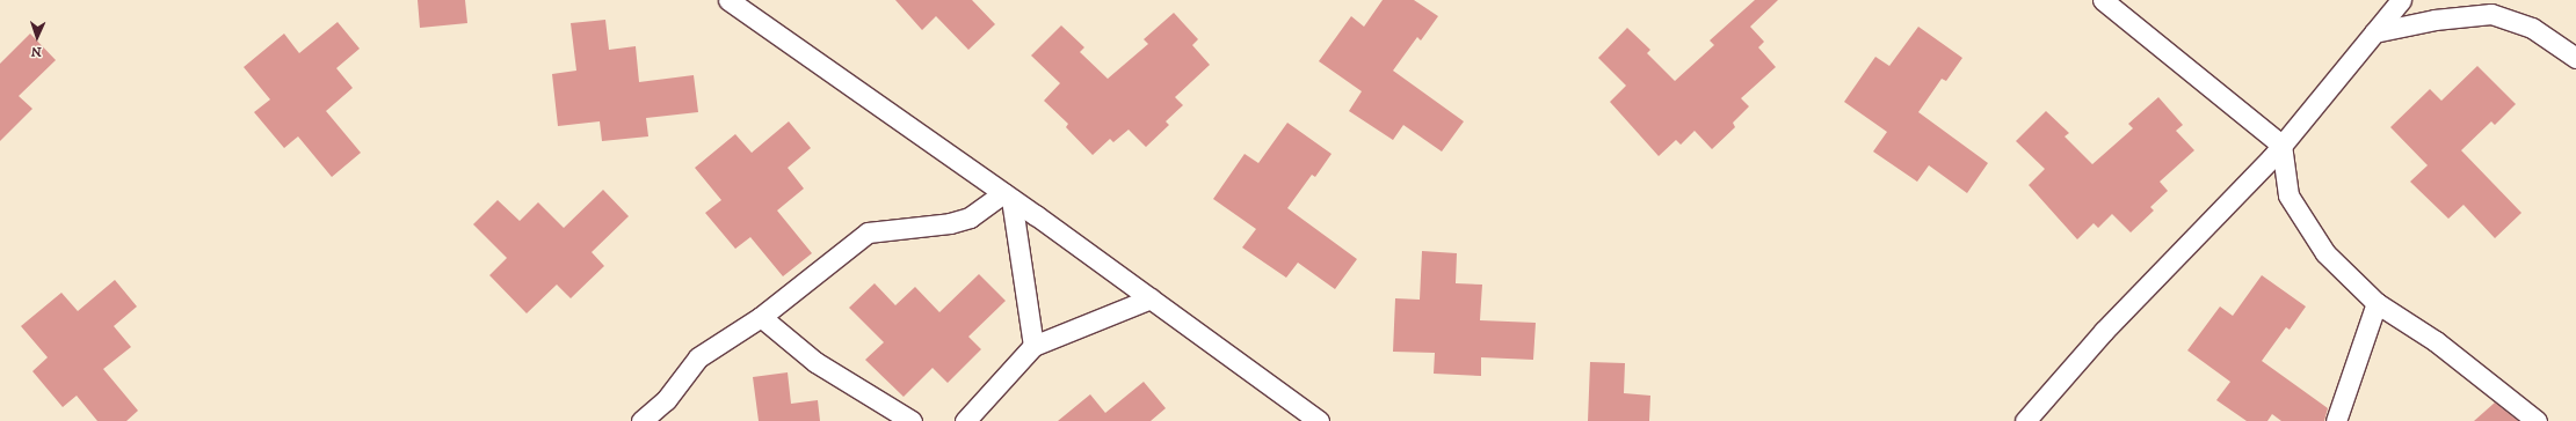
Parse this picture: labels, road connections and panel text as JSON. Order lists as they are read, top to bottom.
{
  "north": "bottom"
}
